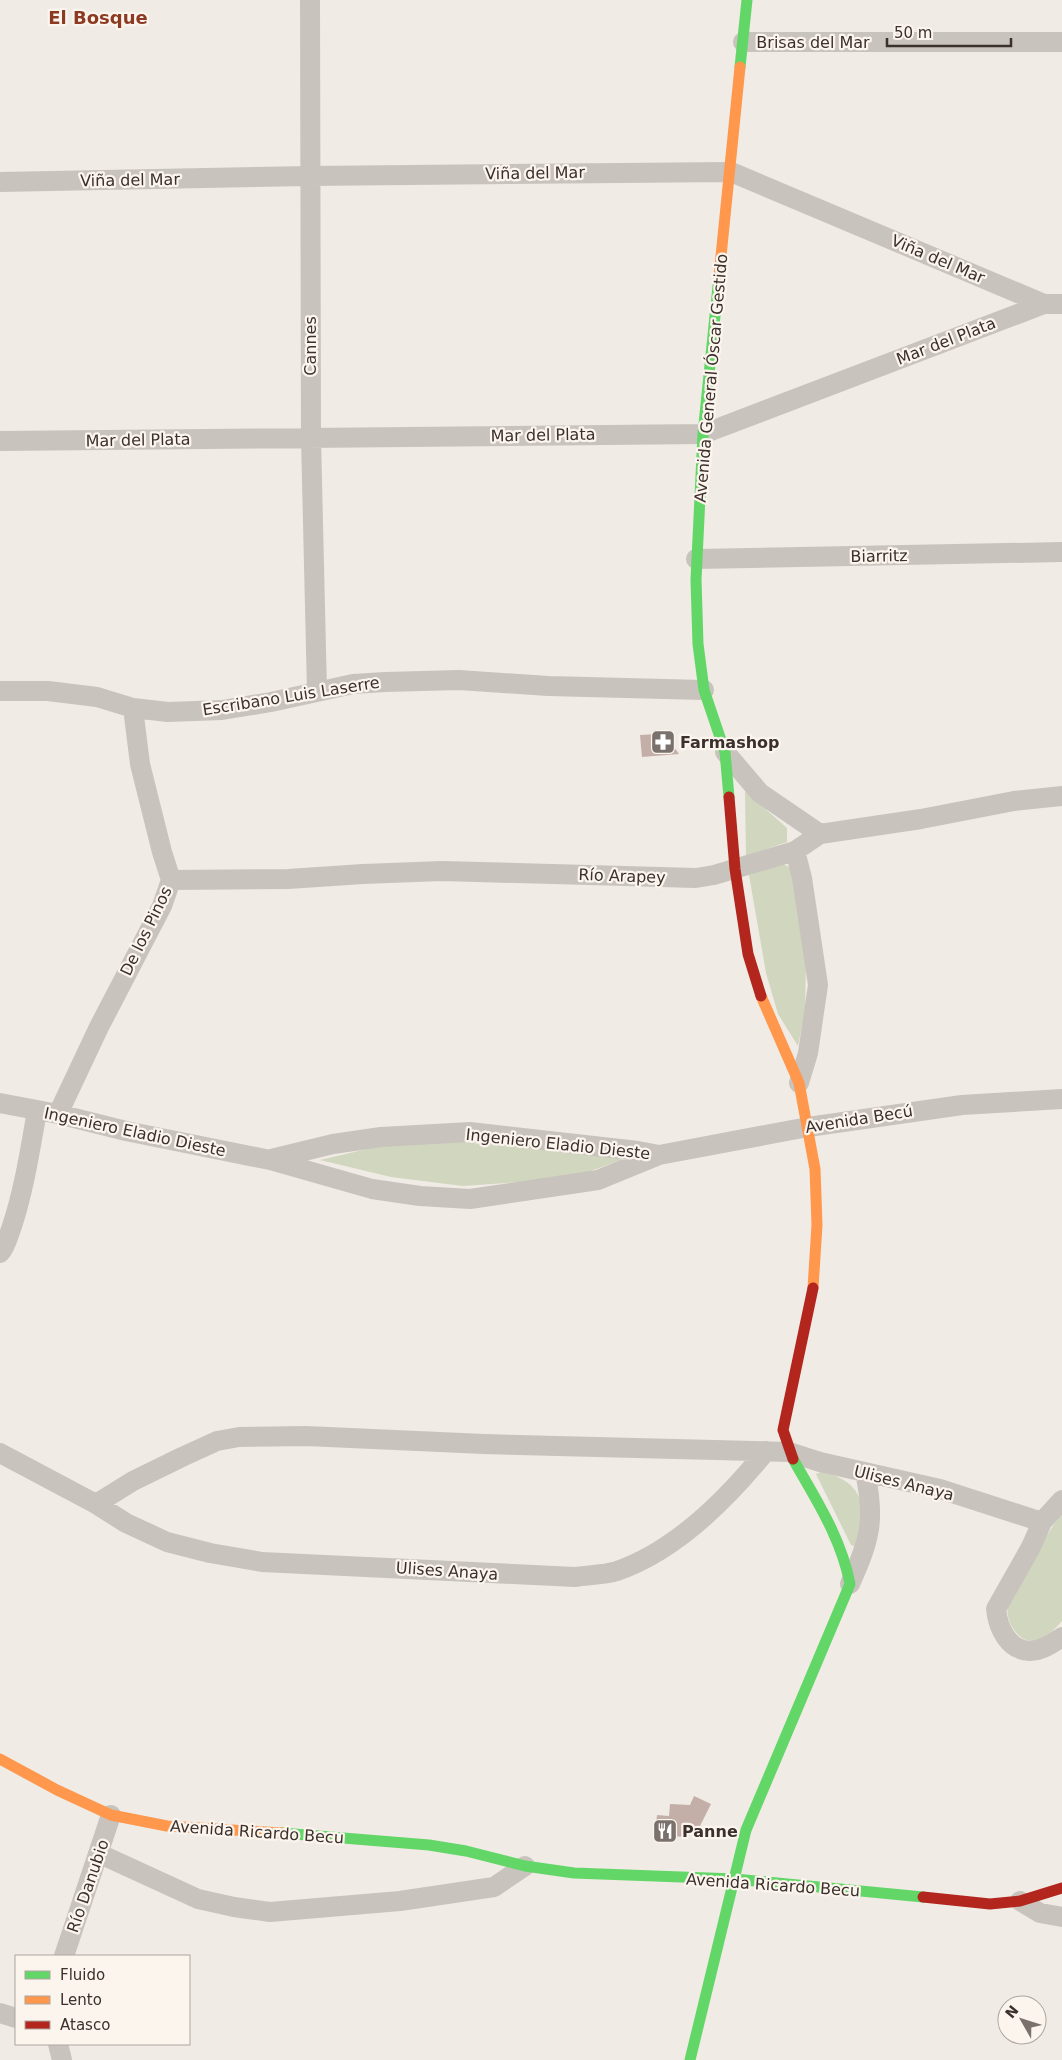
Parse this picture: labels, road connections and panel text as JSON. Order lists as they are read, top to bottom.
{
  "streets": {
    "street": [
      "Brisas del Mar",
      "Viña del Mar",
      "Mar del Plata",
      "Cannes",
      "Avenida General Óscar Gestido",
      "Biarritz",
      "Escribano Luis Laserre",
      "Río Arapey",
      "De los Pinos",
      "Avenida Becú",
      "Ingeniero Eladio Dieste",
      "Ulises Anaya",
      "Avenida Ricardo Becu",
      "Río Danubio"
    ]
  },
  "crossings": [
    ["Brisas del Mar", "Avenida General Óscar Gestido"],
    ["Viña del Mar", "Mar del Plata"],
    ["Viña del Mar", "Cannes"],
    ["Viña del Mar", "Avenida General Óscar Gestido"],
    ["Mar del Plata", "Cannes"],
    ["Mar del Plata", "Avenida General Óscar Gestido"],
    ["Cannes", "Escribano Luis Laserre"],
    ["Avenida General Óscar Gestido", "Biarritz"],
    ["Avenida General Óscar Gestido", "Escribano Luis Laserre"],
    ["Avenida General Óscar Gestido", "Río Arapey"],
    ["Avenida General Óscar Gestido", "Avenida Becú"],
    ["Avenida General Óscar Gestido", "Ulises Anaya"],
    ["Escribano Luis Laserre", "De los Pinos"],
    ["Río Arapey", "De los Pinos"],
    ["De los Pinos", "Ingeniero Eladio Dieste"],
    ["Avenida Becú", "Ingeniero Eladio Dieste"],
    ["Avenida Ricardo Becu", "Río Danubio"]
  ],
  "districts": ["El Bosque"],
  "places": {
    "pharmacy": ["Farmashop"],
    "restaurant": ["Panne"]
  },
  "legend": ["Fluido", "Lento", "Atasco"],
  "scale_bar": "50 m",
  "north": "top left"
}
